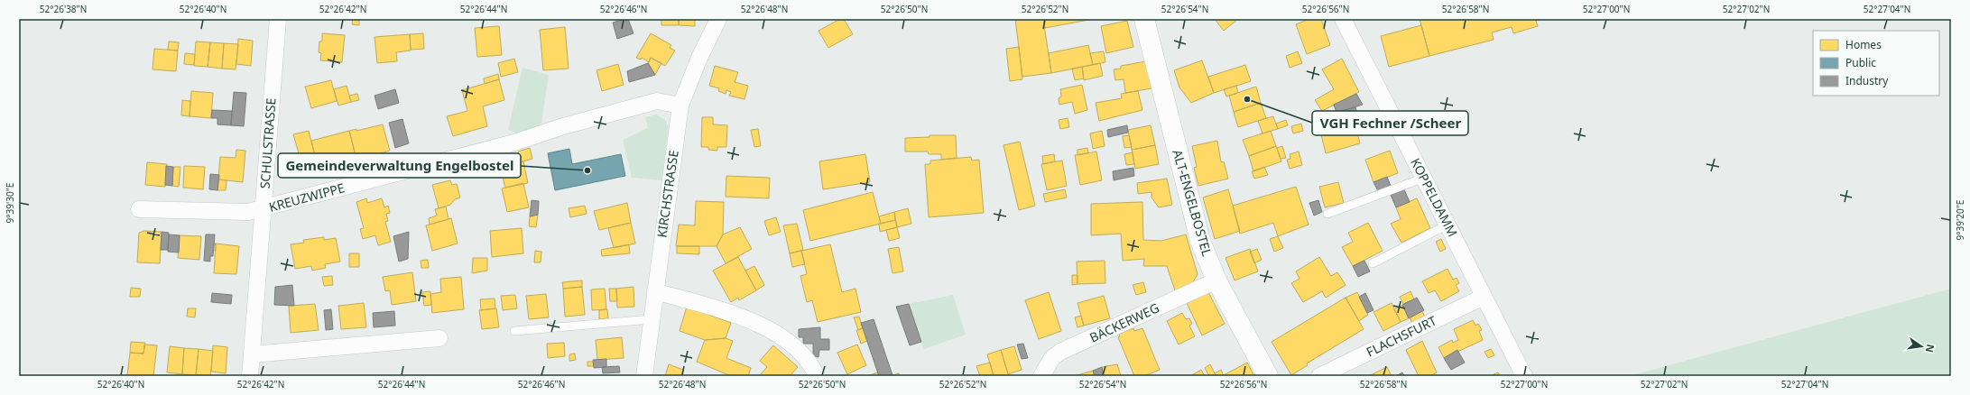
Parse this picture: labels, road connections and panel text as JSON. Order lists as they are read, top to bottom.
{
  "streets": {
    "street": [
      "SCHULSTRASSE",
      "KIRCHSTRASSE",
      "KREUZWIPPE",
      "KOPPELDAMM",
      "ALT-ENGELBOSTEL",
      "BÄCKERWEG",
      "FLACHSFURT"
    ]
  },
  "crossings": [
    ["SCHULSTRASSE", "KREUZWIPPE"],
    ["KIRCHSTRASSE", "KREUZWIPPE"],
    ["KOPPELDAMM", "FLACHSFURT"],
    ["ALT-ENGELBOSTEL", "BÄCKERWEG"]
  ],
  "places": ["VGH Fechner /Scheer", "Gemeindeverwaltung Engelbostel"],
  "legend": ["Homes", "Public", "Industry"],
  "north": "right",
  "coordinates": [
    "52°26'38\"N",
    "52°26'40\"N",
    "52°26'42\"N",
    "52°26'44\"N",
    "52°26'46\"N",
    "52°26'48\"N",
    "52°26'50\"N",
    "52°26'52\"N",
    "52°26'54\"N",
    "52°26'56\"N",
    "52°26'58\"N",
    "52°27'00\"N",
    "52°27'02\"N",
    "52°27'04\"N",
    "9°39'30\"E",
    "9°39'20\"E"
  ]
}
